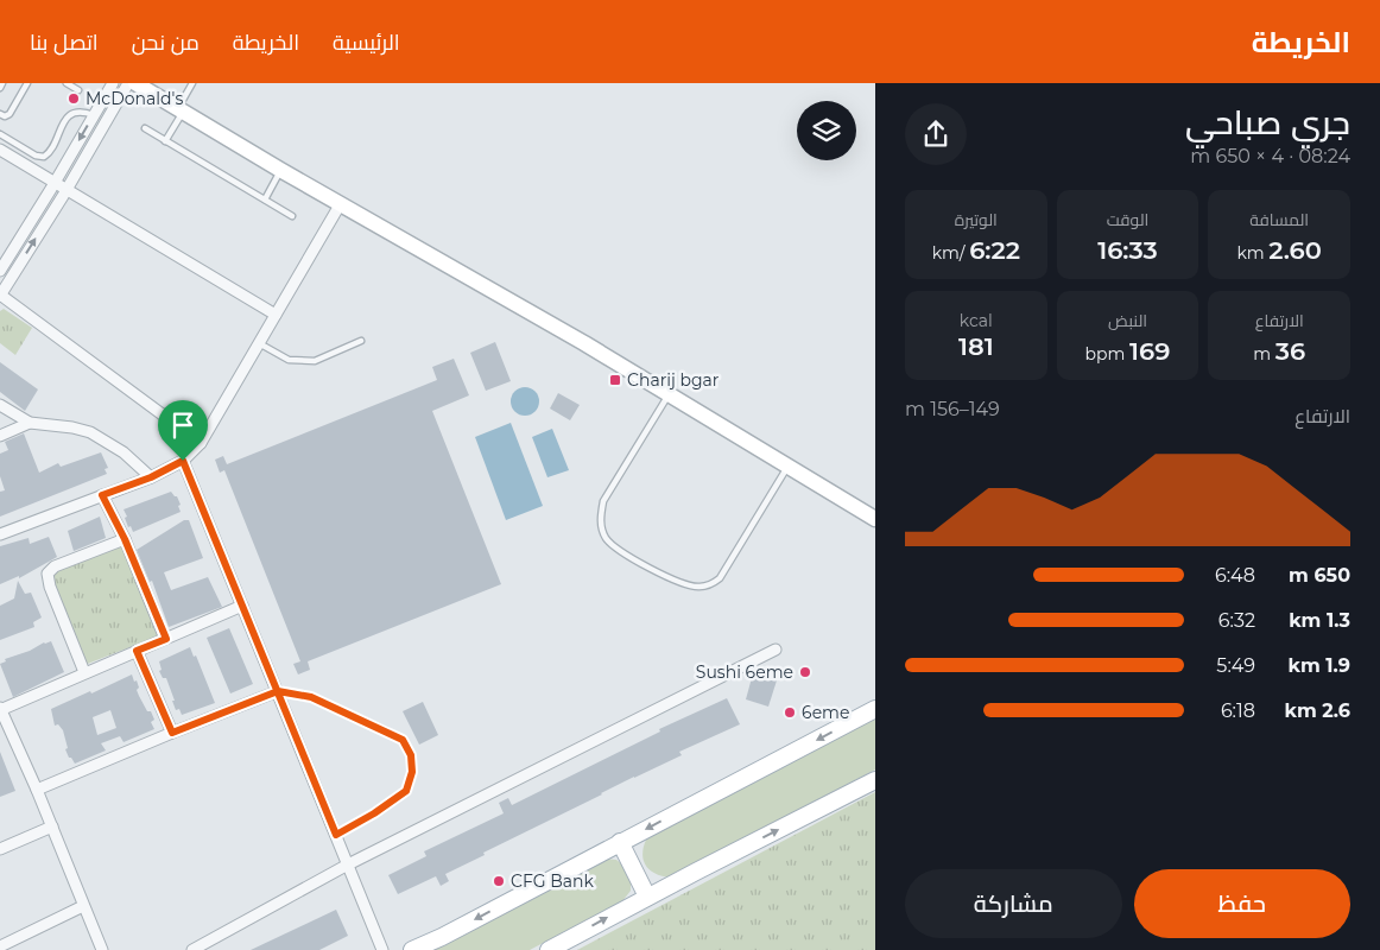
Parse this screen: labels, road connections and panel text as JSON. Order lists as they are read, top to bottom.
{
  "places": {
    "other": [
      "McDonald's",
      "Sushi 6eme",
      "6eme",
      "CFG Bank"
    ],
    "transit": ["Charij bgar"]
  },
  "page": {
    "header": "الخريطة",
    "nav": [
      "الرئيسية",
      "الخريطة",
      "من نحن",
      "اتصل بنا"
    ],
    "heading": ["جري صباحي", "08:24 · 4 × 650 m"],
    "stats": [
      ["المسافة", "2.60 km"],
      ["الوقت", "16:33"],
      ["الوتيرة", "6:22 /km"],
      ["الارتفاع", "36 m"],
      ["النبض", "169 bpm"],
      ["kcal", "181"]
    ],
    "chart": ["الارتفاع", "149–156 m"],
    "list": [
      {
        "name": "650 m",
        "note": "6:48"
      },
      {
        "name": "1.3 km",
        "note": "6:32"
      },
      {
        "name": "1.9 km",
        "note": "5:49"
      },
      {
        "name": "2.6 km",
        "note": "6:18"
      }
    ],
    "buttons": ["حفظ", "مشاركة"]
  }
}
